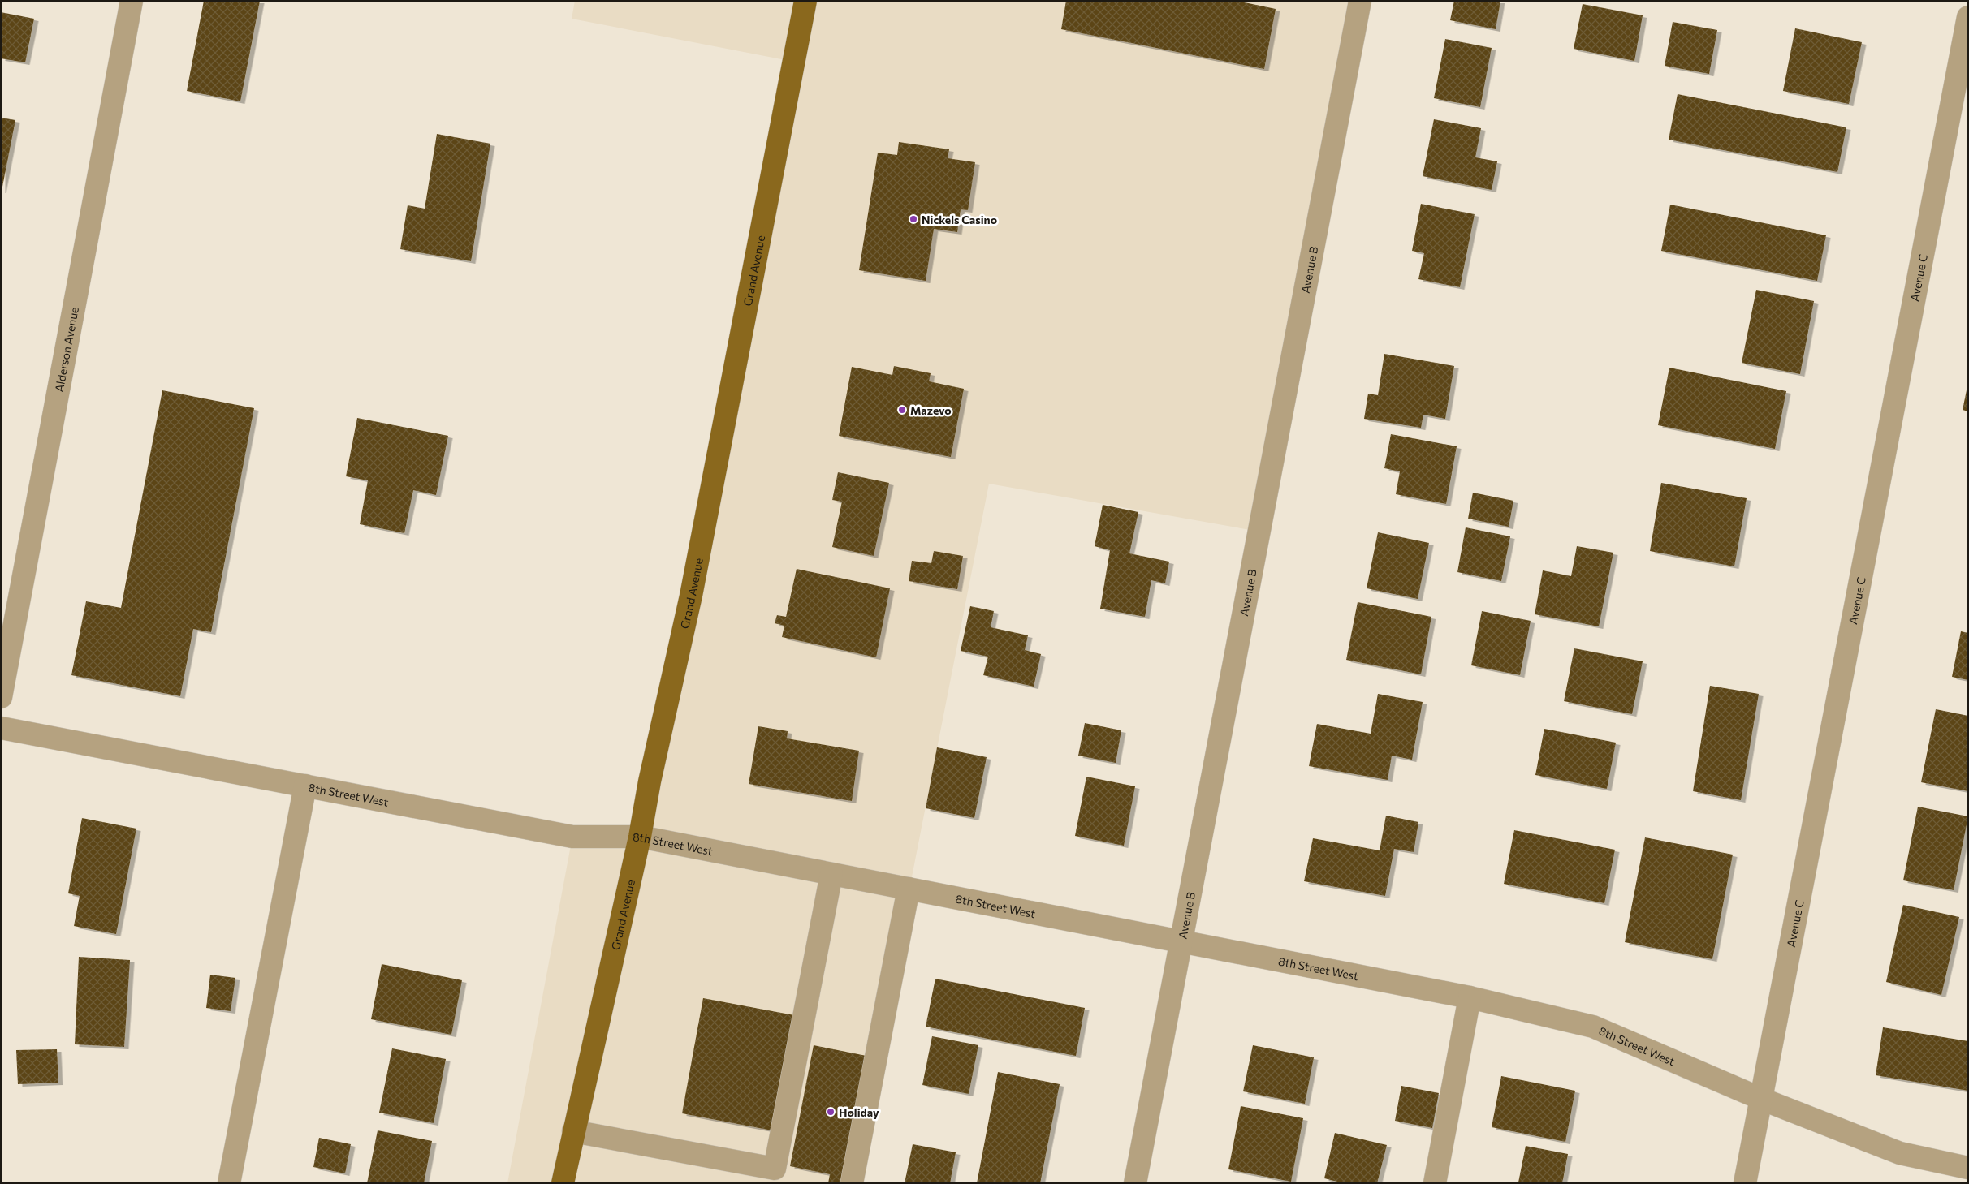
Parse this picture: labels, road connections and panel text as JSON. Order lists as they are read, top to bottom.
{
  "streets": {
    "main road": ["Grand Avenue"],
    "street": [
      "Avenue B",
      "Avenue C",
      "Alderson Avenue",
      "8th Street West"
    ]
  },
  "crossings": [
    ["Avenue B", "8th Street West"],
    ["Grand Avenue", "8th Street West"],
    ["Avenue C", "8th Street West"]
  ],
  "places": ["Nickels Casino", "Mazevo", "Holiday"]
}
